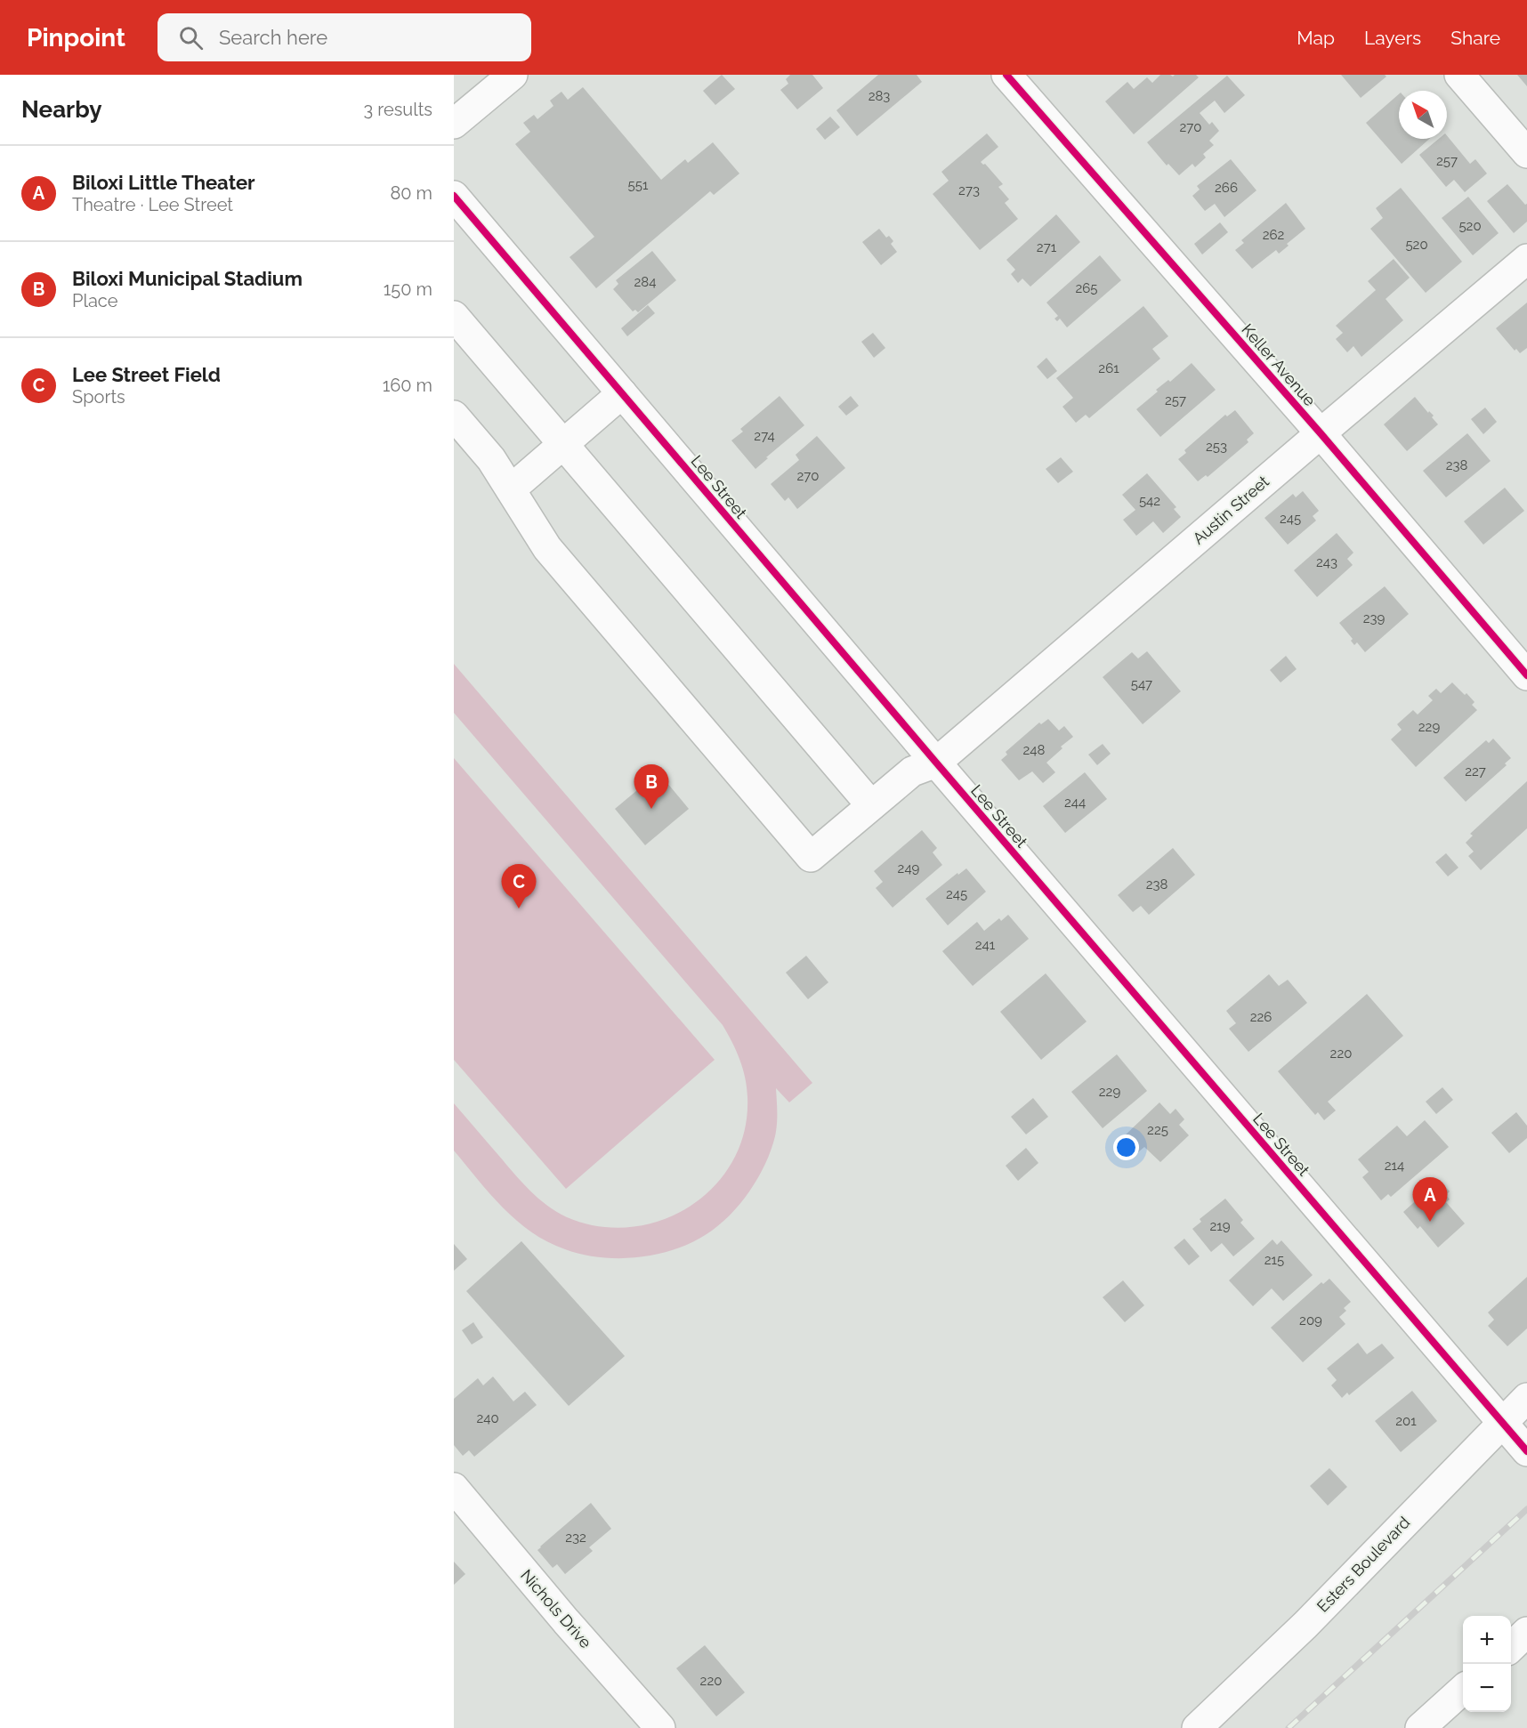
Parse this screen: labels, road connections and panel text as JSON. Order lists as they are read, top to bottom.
{
  "streets": {
    "street": [
      "Keller Avenue",
      "Lee Street",
      "Austin Street",
      "Esters Boulevard",
      "Nichols Drive"
    ]
  },
  "crossings": [
    ["Keller Avenue", "Austin Street"],
    ["Lee Street", "Austin Street"],
    ["Lee Street", "Esters Boulevard"]
  ],
  "house_numbers": [
    "283",
    "270",
    "257",
    "551",
    "266",
    "273",
    "520",
    "262",
    "520",
    "271",
    "284",
    "265",
    "261",
    "257",
    "274",
    "253",
    "238",
    "270",
    "542",
    "245",
    "243",
    "239",
    "547",
    "229",
    "248",
    "227",
    "244",
    "249",
    "238",
    "245",
    "241",
    "226",
    "220",
    "229",
    "225",
    "214",
    "219",
    "215",
    "209",
    "240",
    "201",
    "232",
    "220"
  ],
  "north": "top left",
  "page": {
    "header": "Pinpoint",
    "search": "Search here",
    "nav": ["Map", "Layers", "Share"],
    "heading": ["Nearby", "3 results"],
    "list": [
      {
        "mark": "A",
        "name": "Biloxi Little Theater",
        "note": "Theatre · Lee Street",
        "value": "80 m"
      },
      {
        "mark": "B",
        "name": "Biloxi Municipal Stadium",
        "note": "Place",
        "value": "150 m"
      },
      {
        "mark": "C",
        "name": "Lee Street Field",
        "note": "Sports",
        "value": "160 m"
      }
    ],
    "pins": ["B", "C", "A"],
    "map_buttons": ["+", "−"]
  }
}
